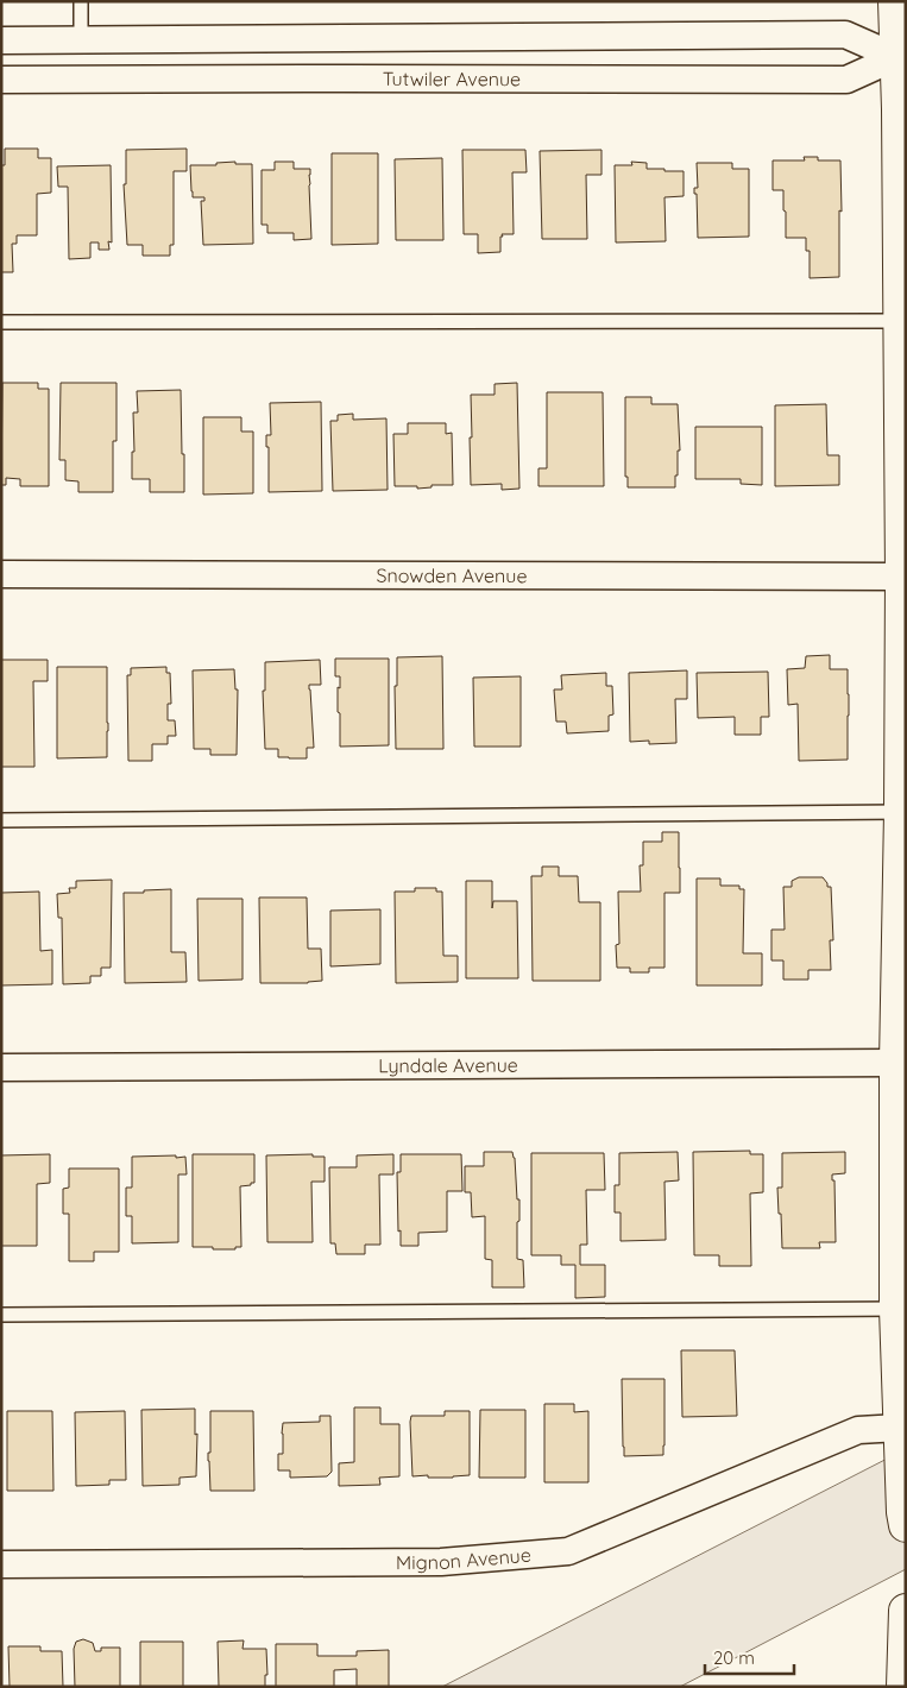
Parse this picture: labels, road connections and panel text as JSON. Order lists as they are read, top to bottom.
{
  "streets": {
    "street": [
      "Tutwiler Avenue",
      "Snowden Avenue",
      "Lyndale Avenue",
      "Mignon Avenue"
    ]
  },
  "scale_bar": "20 m"
}
